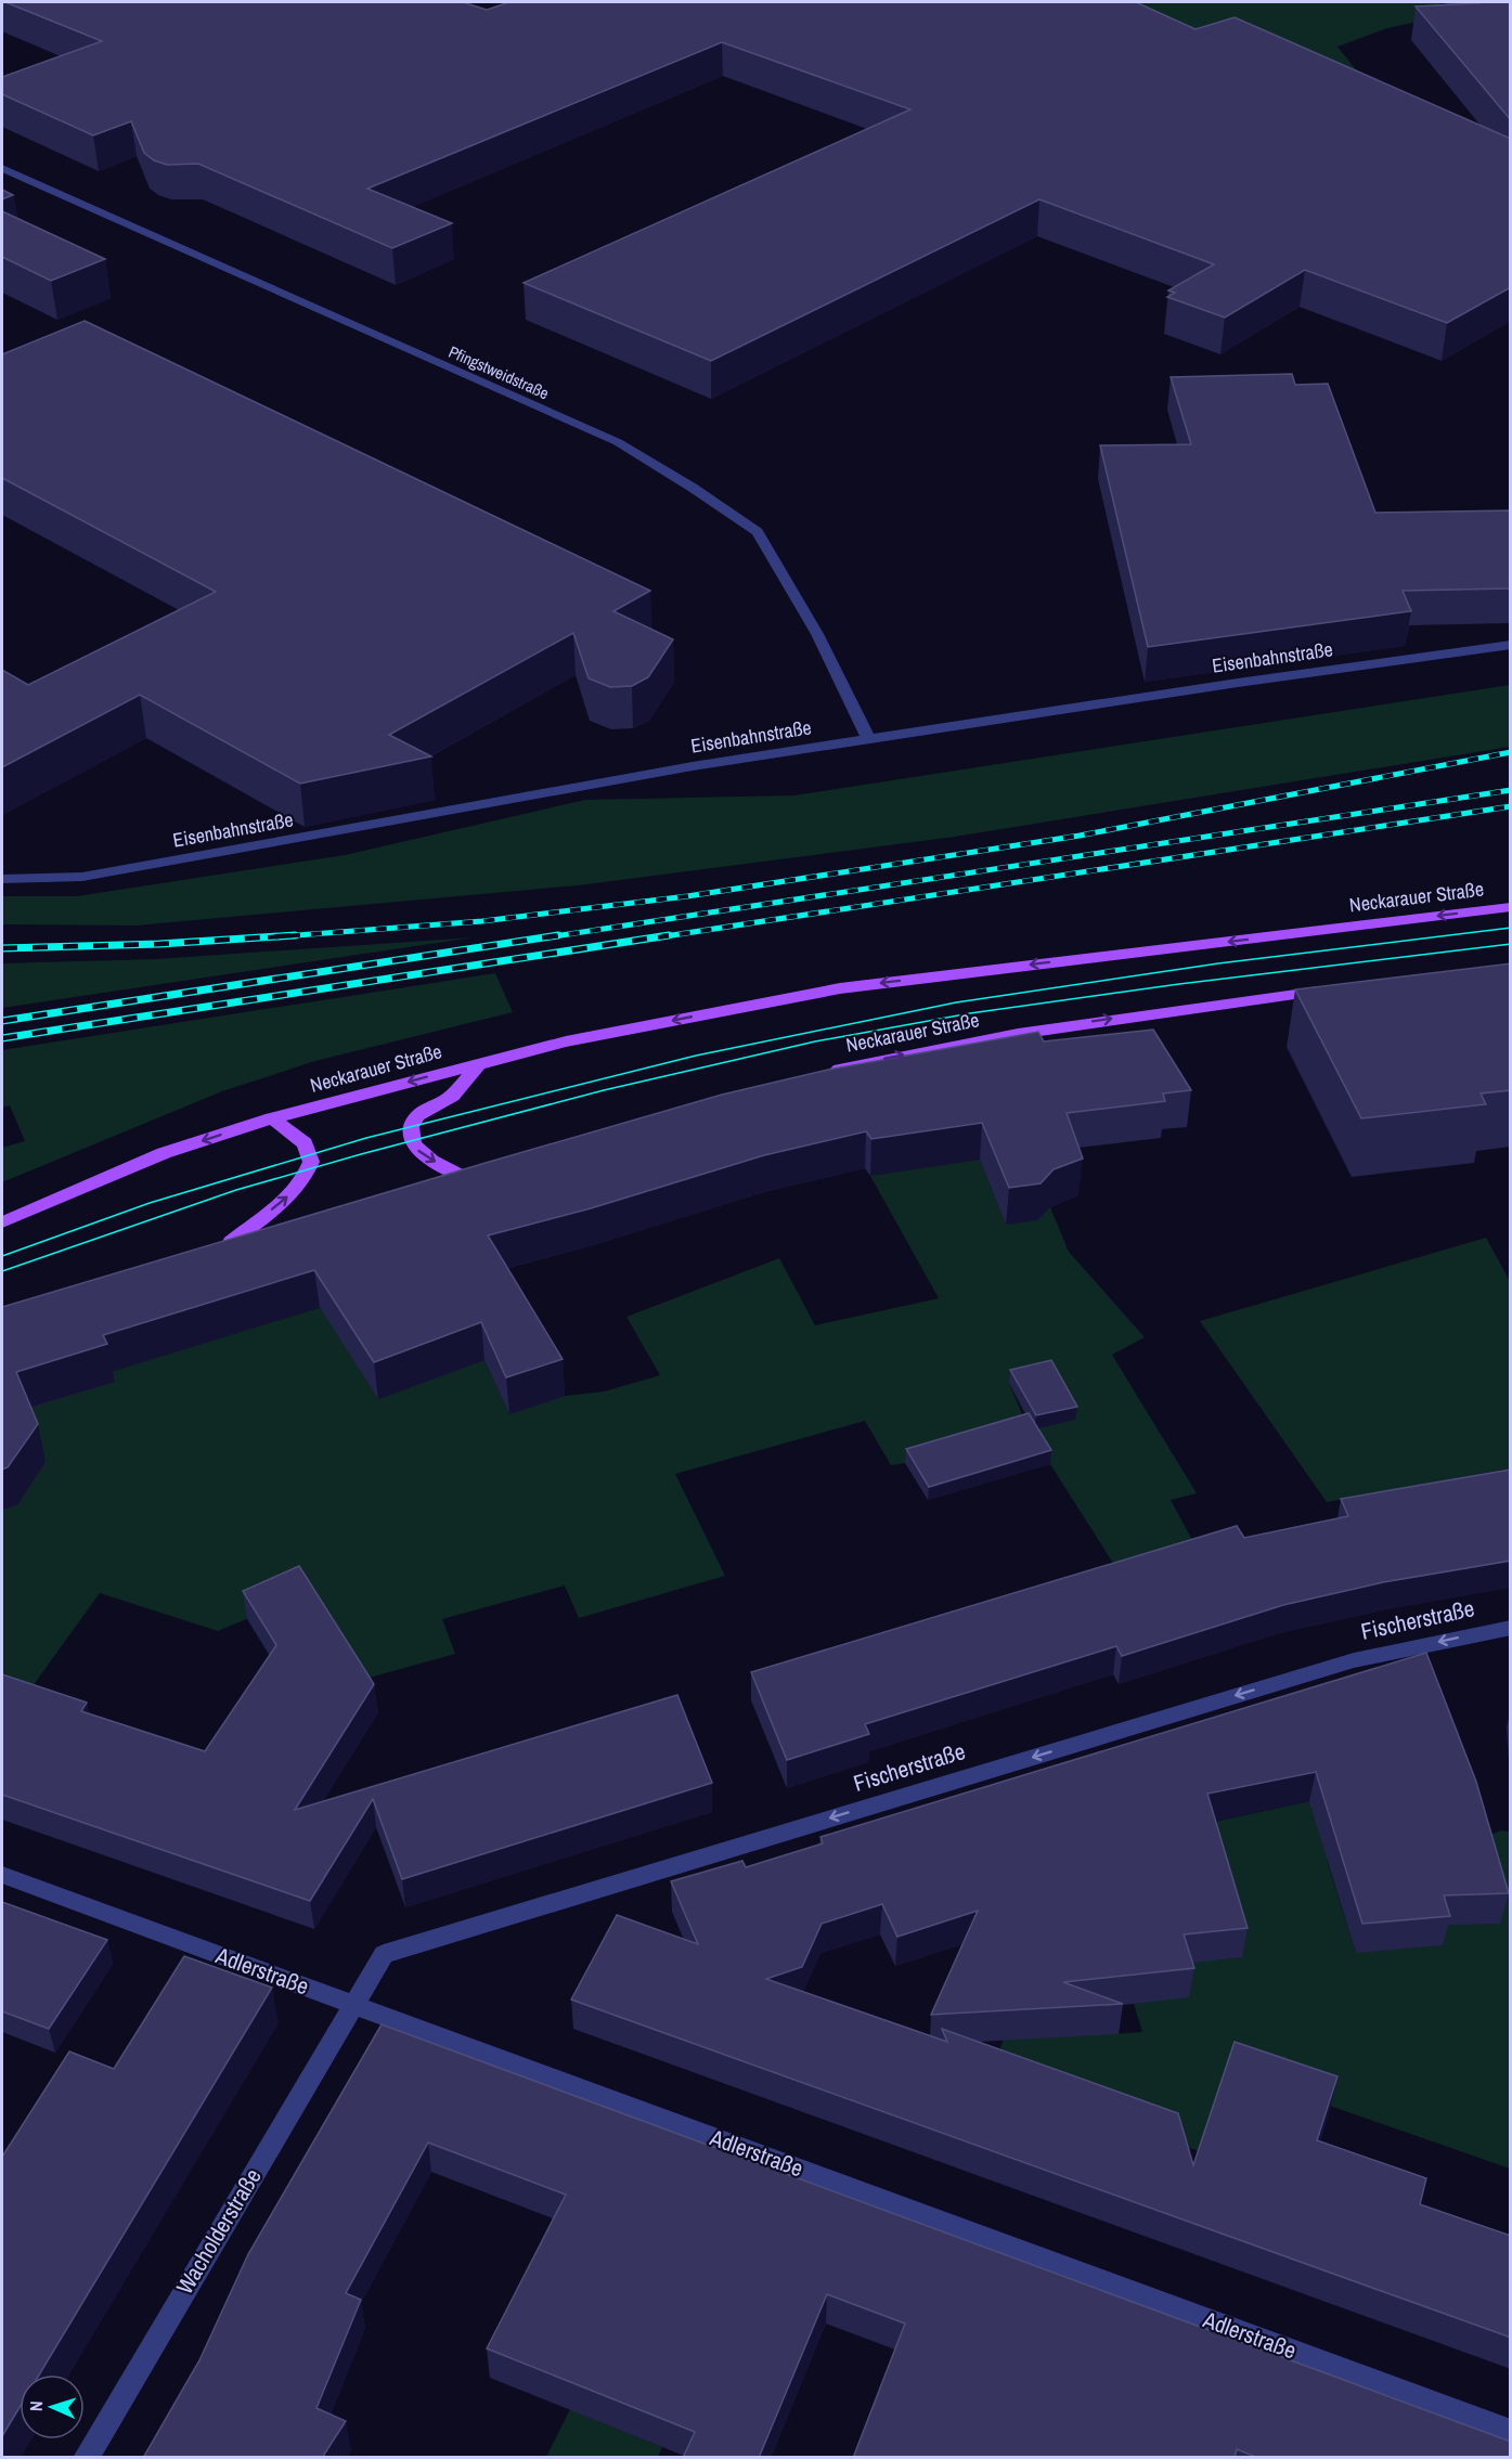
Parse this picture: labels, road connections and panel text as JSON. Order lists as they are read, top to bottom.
{
  "streets": {
    "main road": ["Neckarauer Straße"],
    "street": [
      "Pfingstweidstraße",
      "Eisenbahnstraße",
      "Fischerstraße",
      "Adlerstraße",
      "Wacholderstraße"
    ]
  },
  "crossings": [
    ["Pfingstweidstraße", "Eisenbahnstraße"],
    ["Fischerstraße", "Adlerstraße"],
    ["Fischerstraße", "Wacholderstraße"],
    ["Adlerstraße", "Wacholderstraße"]
  ],
  "one_way": ["Fischerstraße"],
  "north": "left"
}
